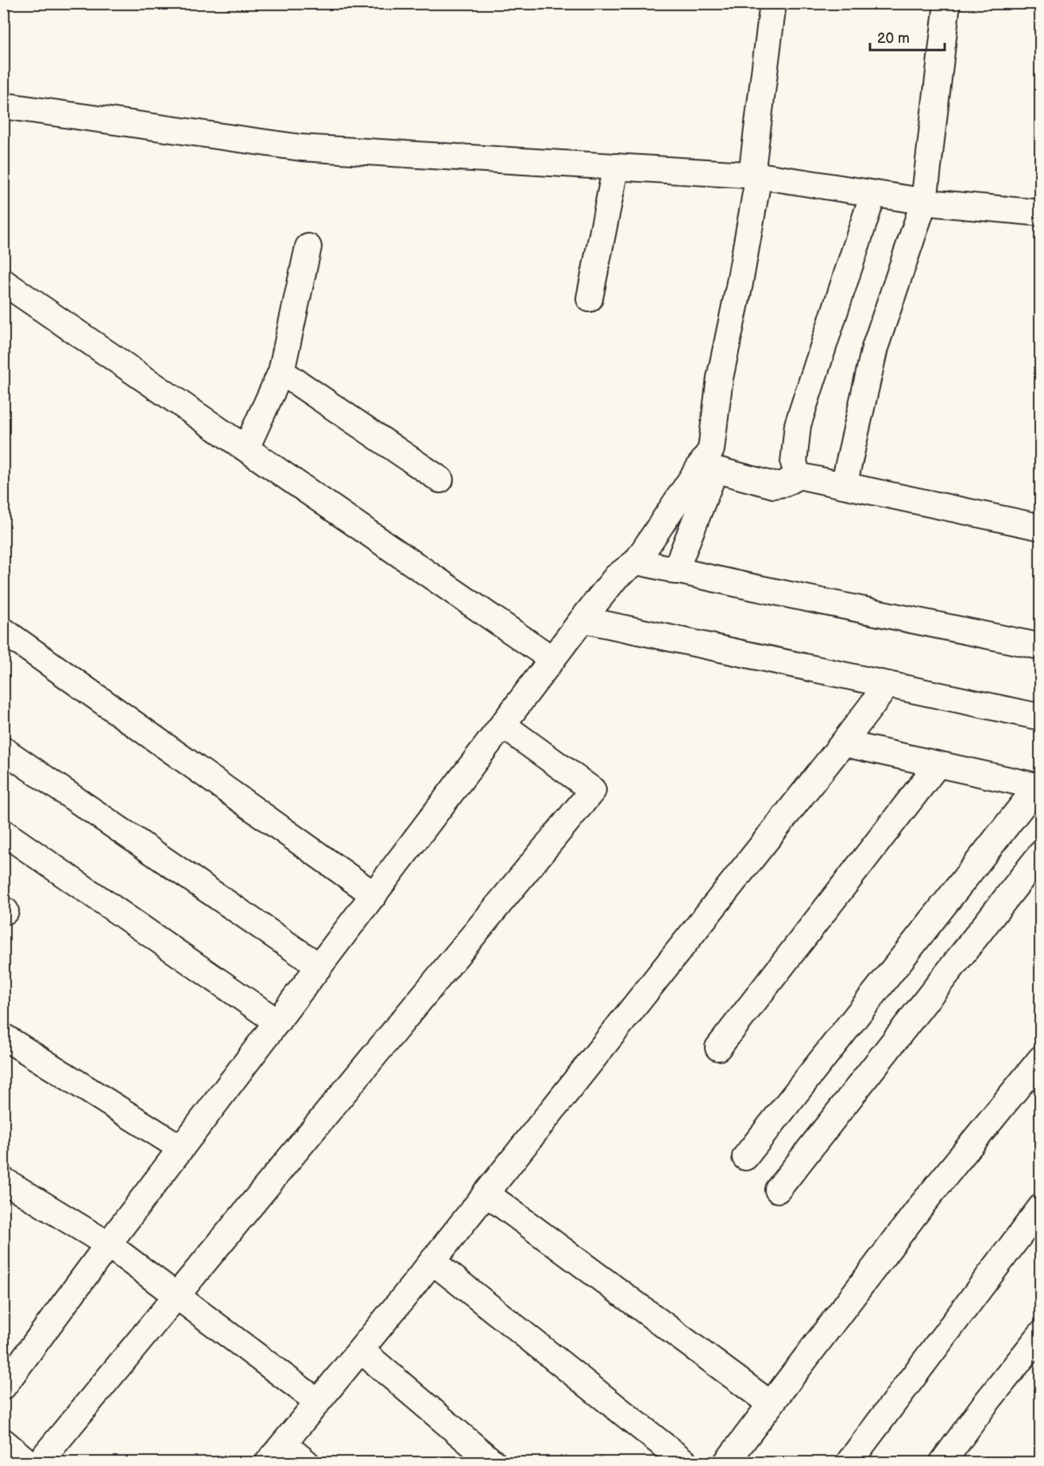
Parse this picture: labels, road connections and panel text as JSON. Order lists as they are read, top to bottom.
{
  "scale_bar": "20 m"
}
